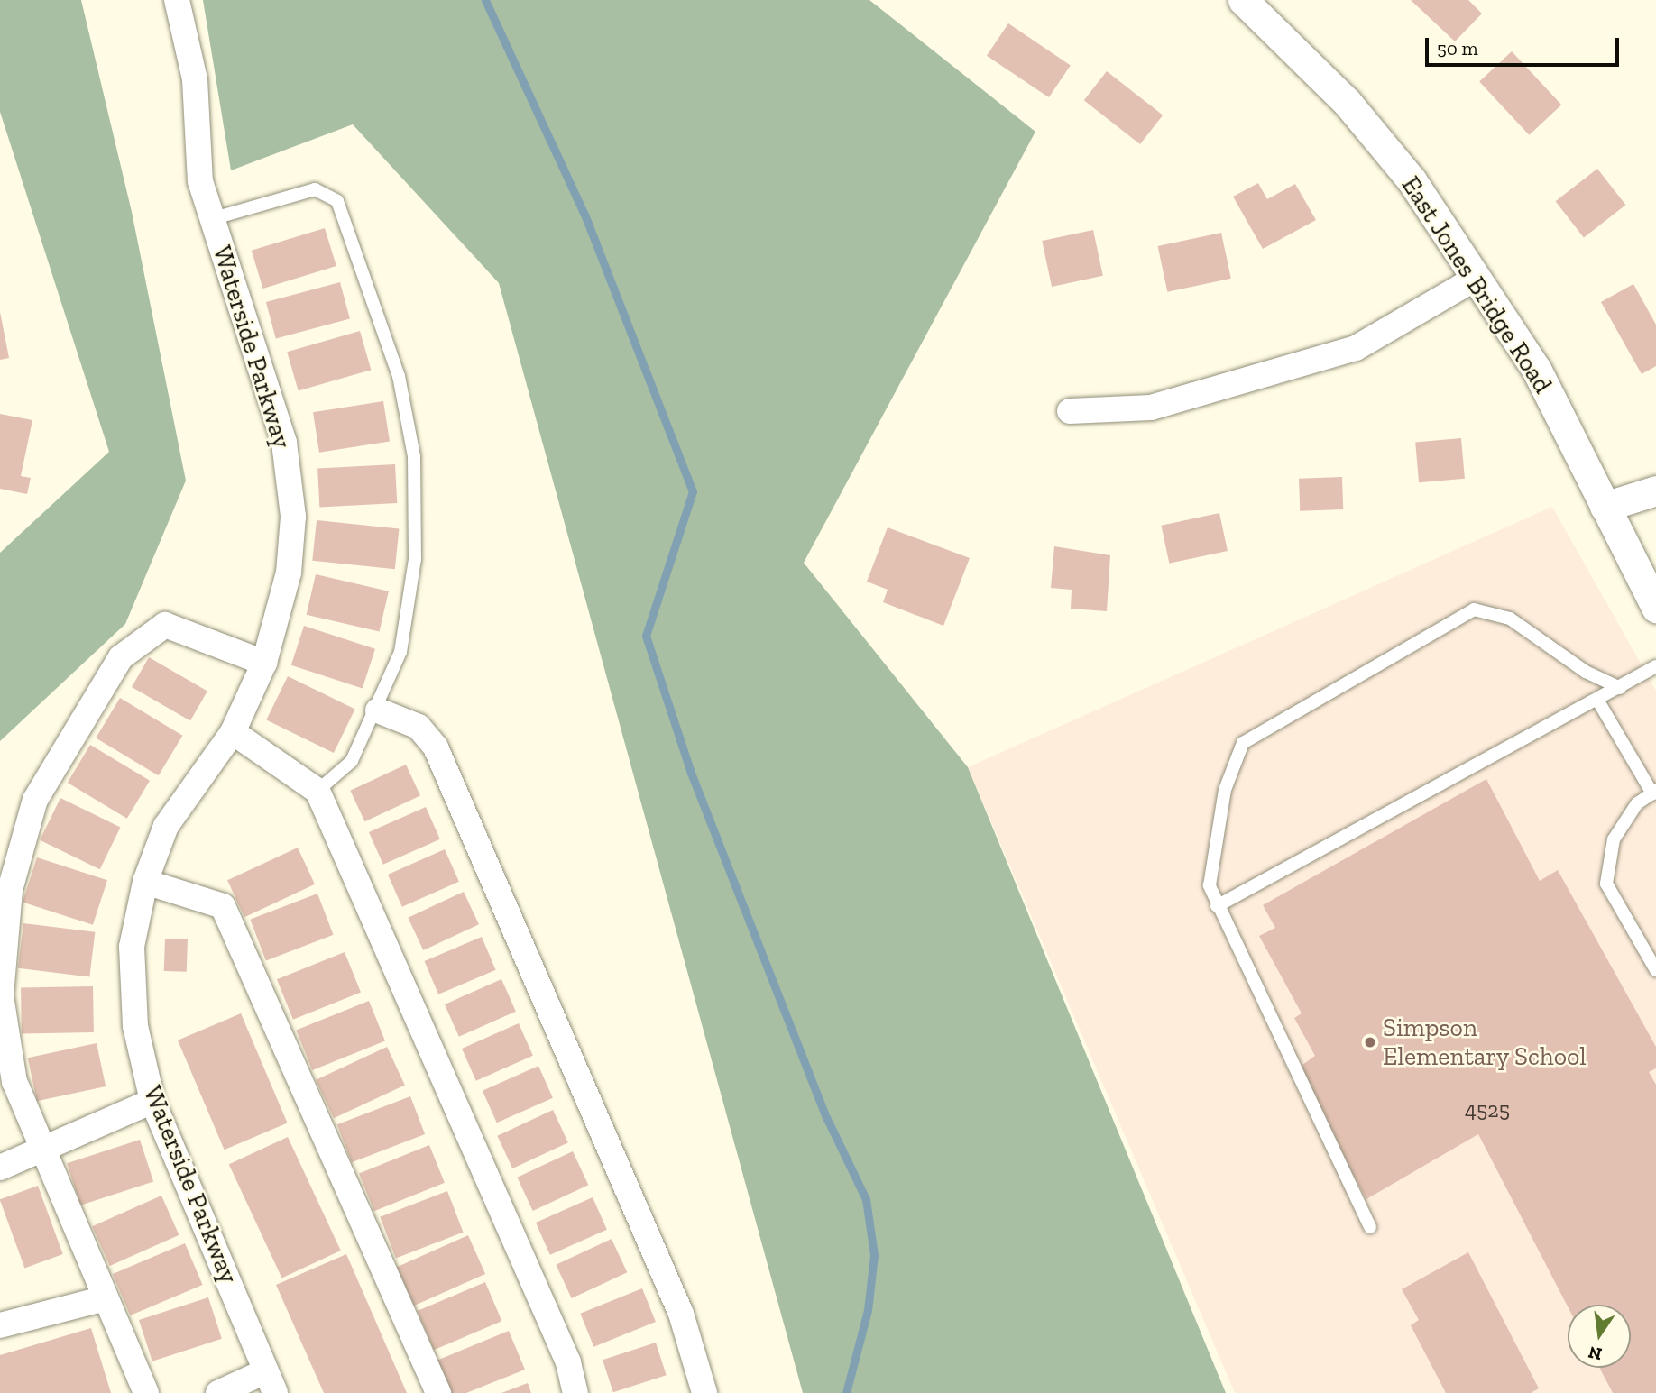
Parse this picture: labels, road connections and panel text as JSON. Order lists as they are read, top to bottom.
{
  "streets": {
    "street": ["East Jones Bridge Road", "Waterside Parkway"]
  },
  "places": ["Simpson Elementary School"],
  "house_numbers": ["4525"],
  "scale_bar": "50 m",
  "north": "bottom"
}
